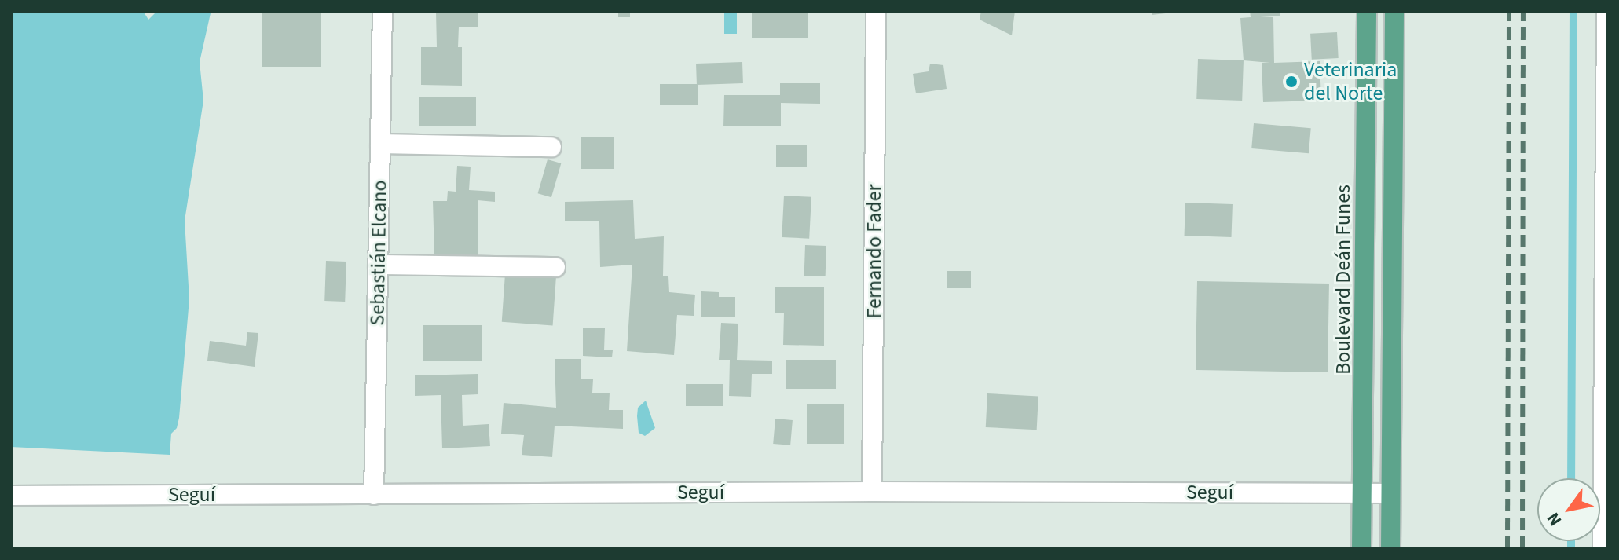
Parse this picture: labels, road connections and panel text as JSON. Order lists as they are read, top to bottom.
{
  "streets": {
    "main road": ["Boulevard Deán Funes"],
    "street": ["Fernando Fader", "Sebastián Elcano", "Seguí"]
  },
  "crossings": [
    ["Fernando Fader", "Seguí"],
    ["Sebastián Elcano", "Seguí"],
    ["Boulevard Deán Funes", "Seguí"]
  ],
  "places": ["Veterinaria del Norte"],
  "north": "bottom left"
}
